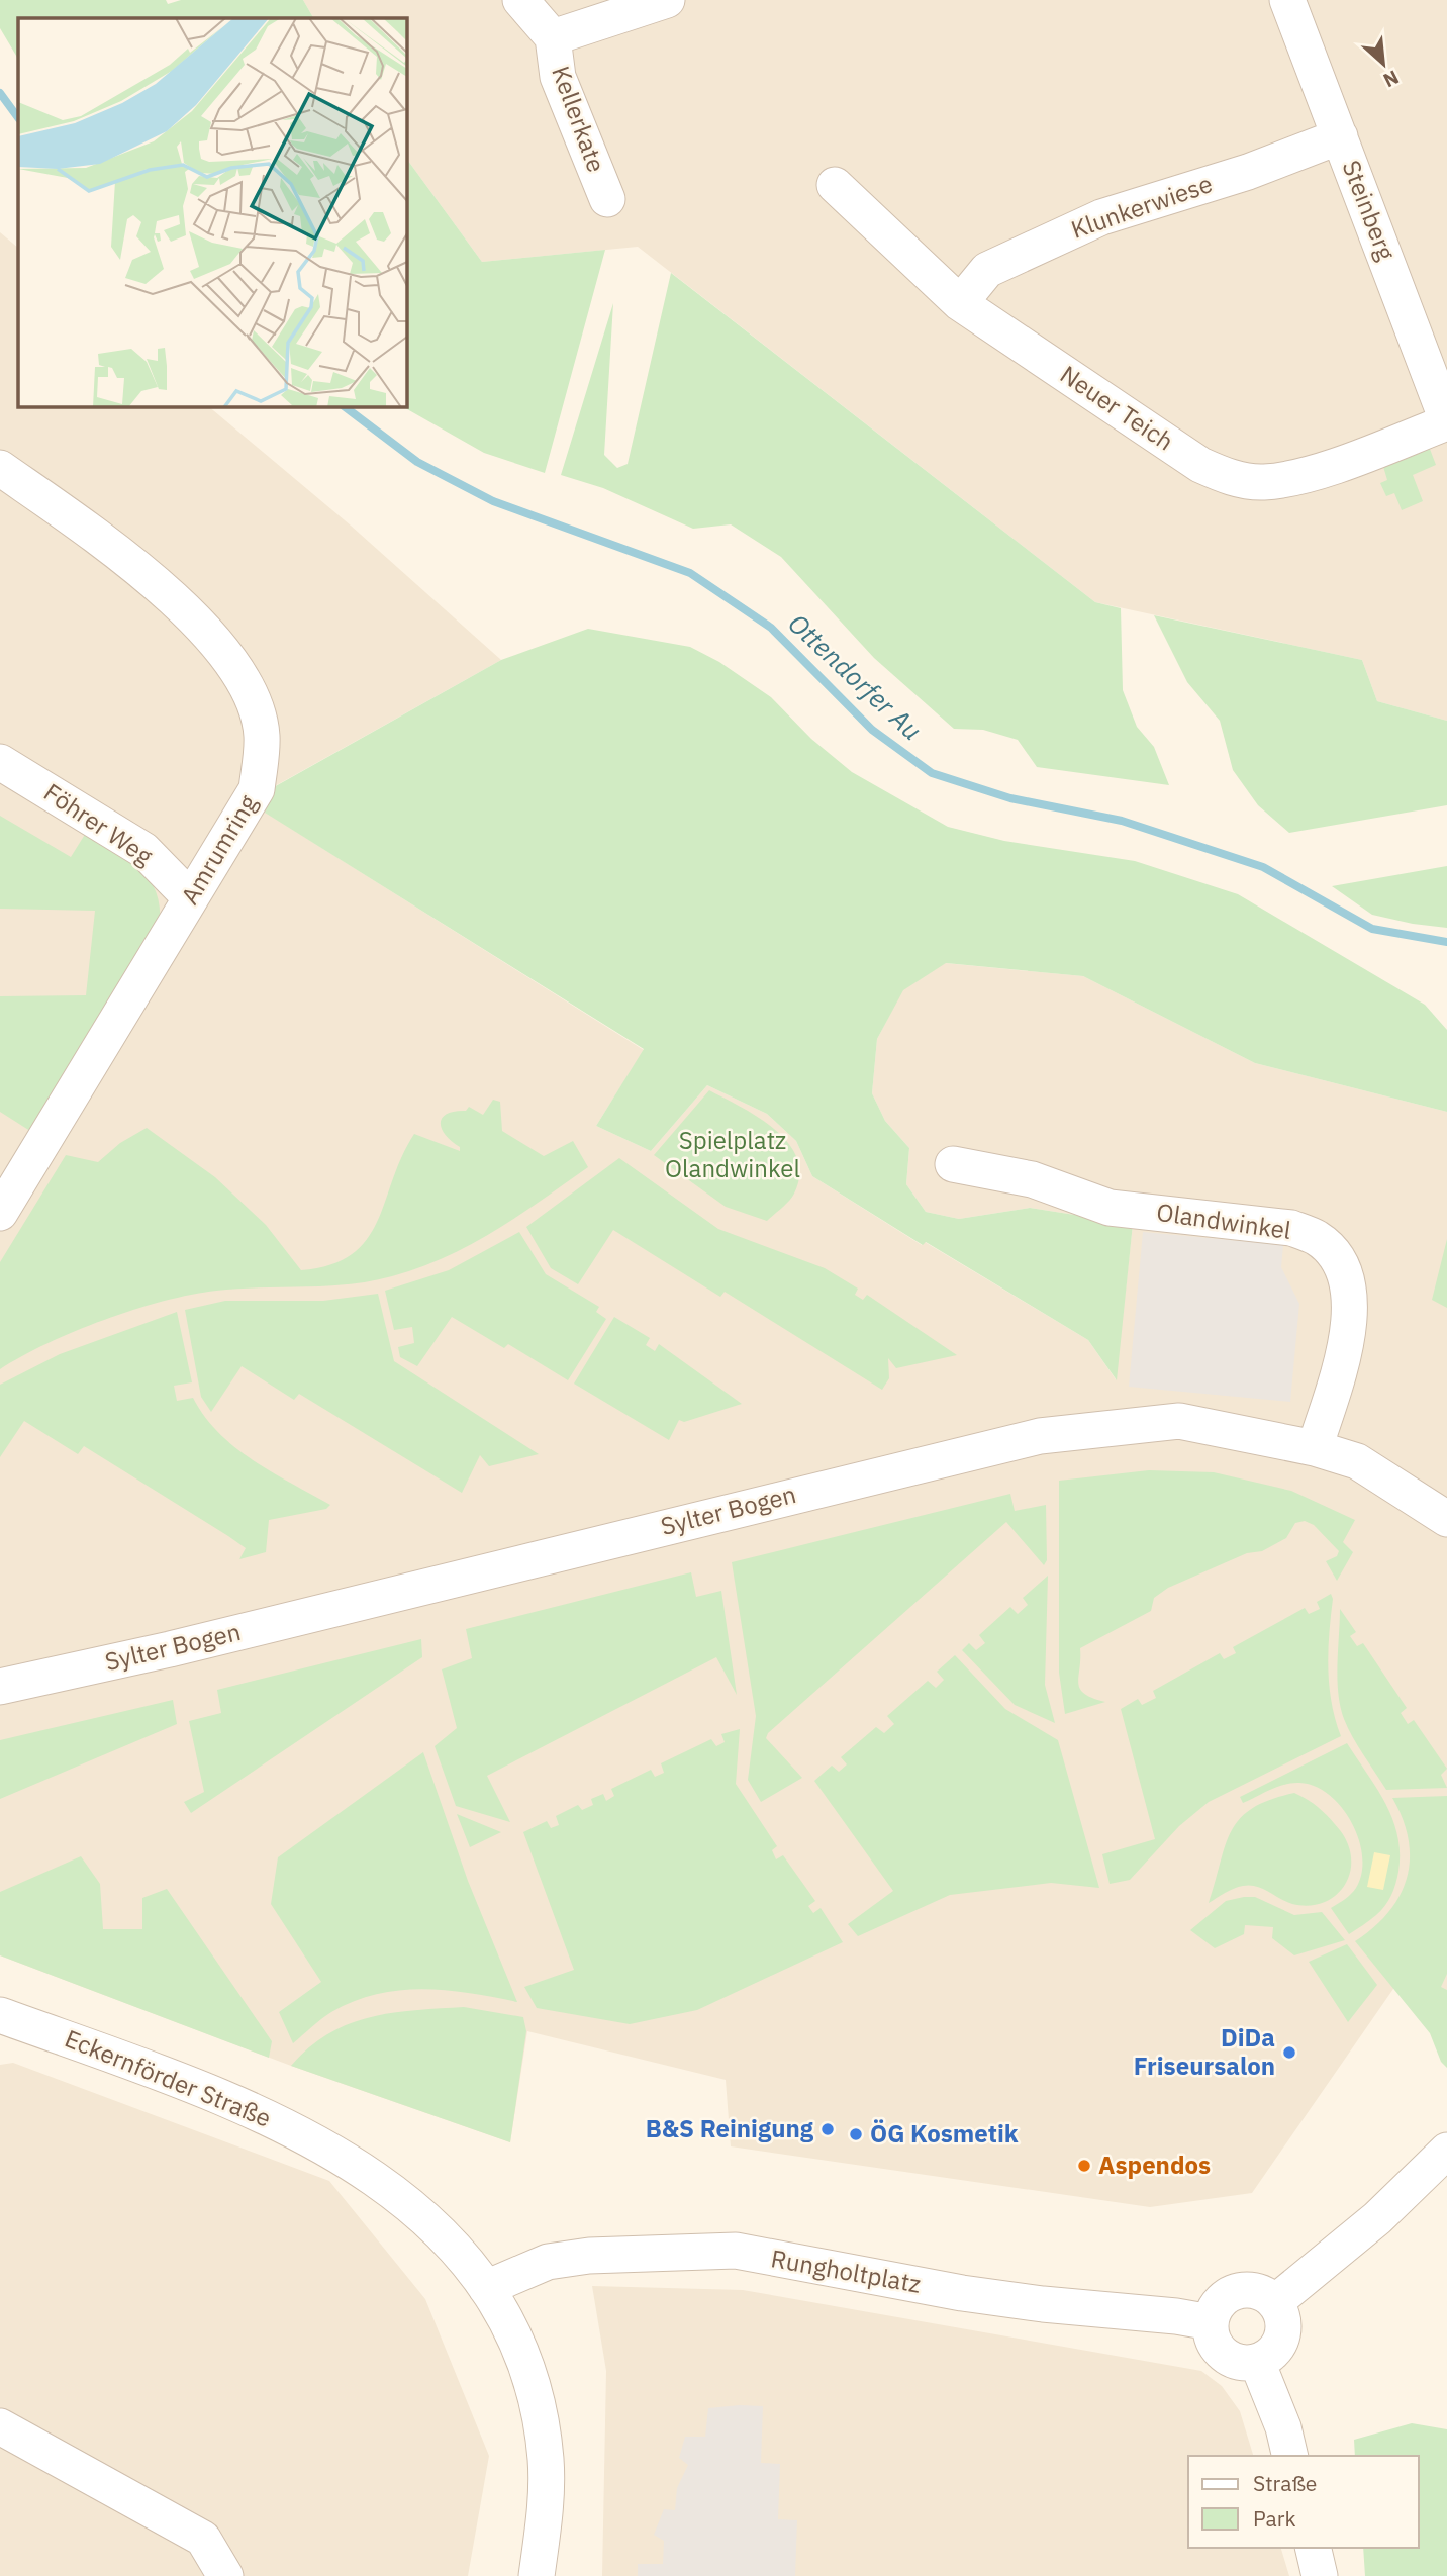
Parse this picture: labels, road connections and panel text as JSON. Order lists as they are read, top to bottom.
{
  "streets": {
    "street": [
      "Kellerkate",
      "Klunkerwiese",
      "Steinberg",
      "Neuer Teich",
      "Föhrer Weg",
      "Amrumring",
      "Olandwinkel",
      "Sylter Bogen",
      "Eckernförder Straße",
      "Rungholtplatz"
    ]
  },
  "crossings": [
    ["Klunkerwiese", "Steinberg"],
    ["Klunkerwiese", "Neuer Teich"],
    ["Steinberg", "Neuer Teich"],
    ["Föhrer Weg", "Amrumring"],
    ["Olandwinkel", "Sylter Bogen"],
    ["Eckernförder Straße", "Rungholtplatz"]
  ],
  "water": ["Ottendorfer Au"],
  "parks": ["Spielplatz Olandwinkel"],
  "places": [
    "DiDa Friseursalon",
    "B&S Reinigung",
    "ÖG Kosmetik",
    "Aspendos"
  ],
  "legend": ["Straße", "Park"],
  "north": "bottom right"
}
